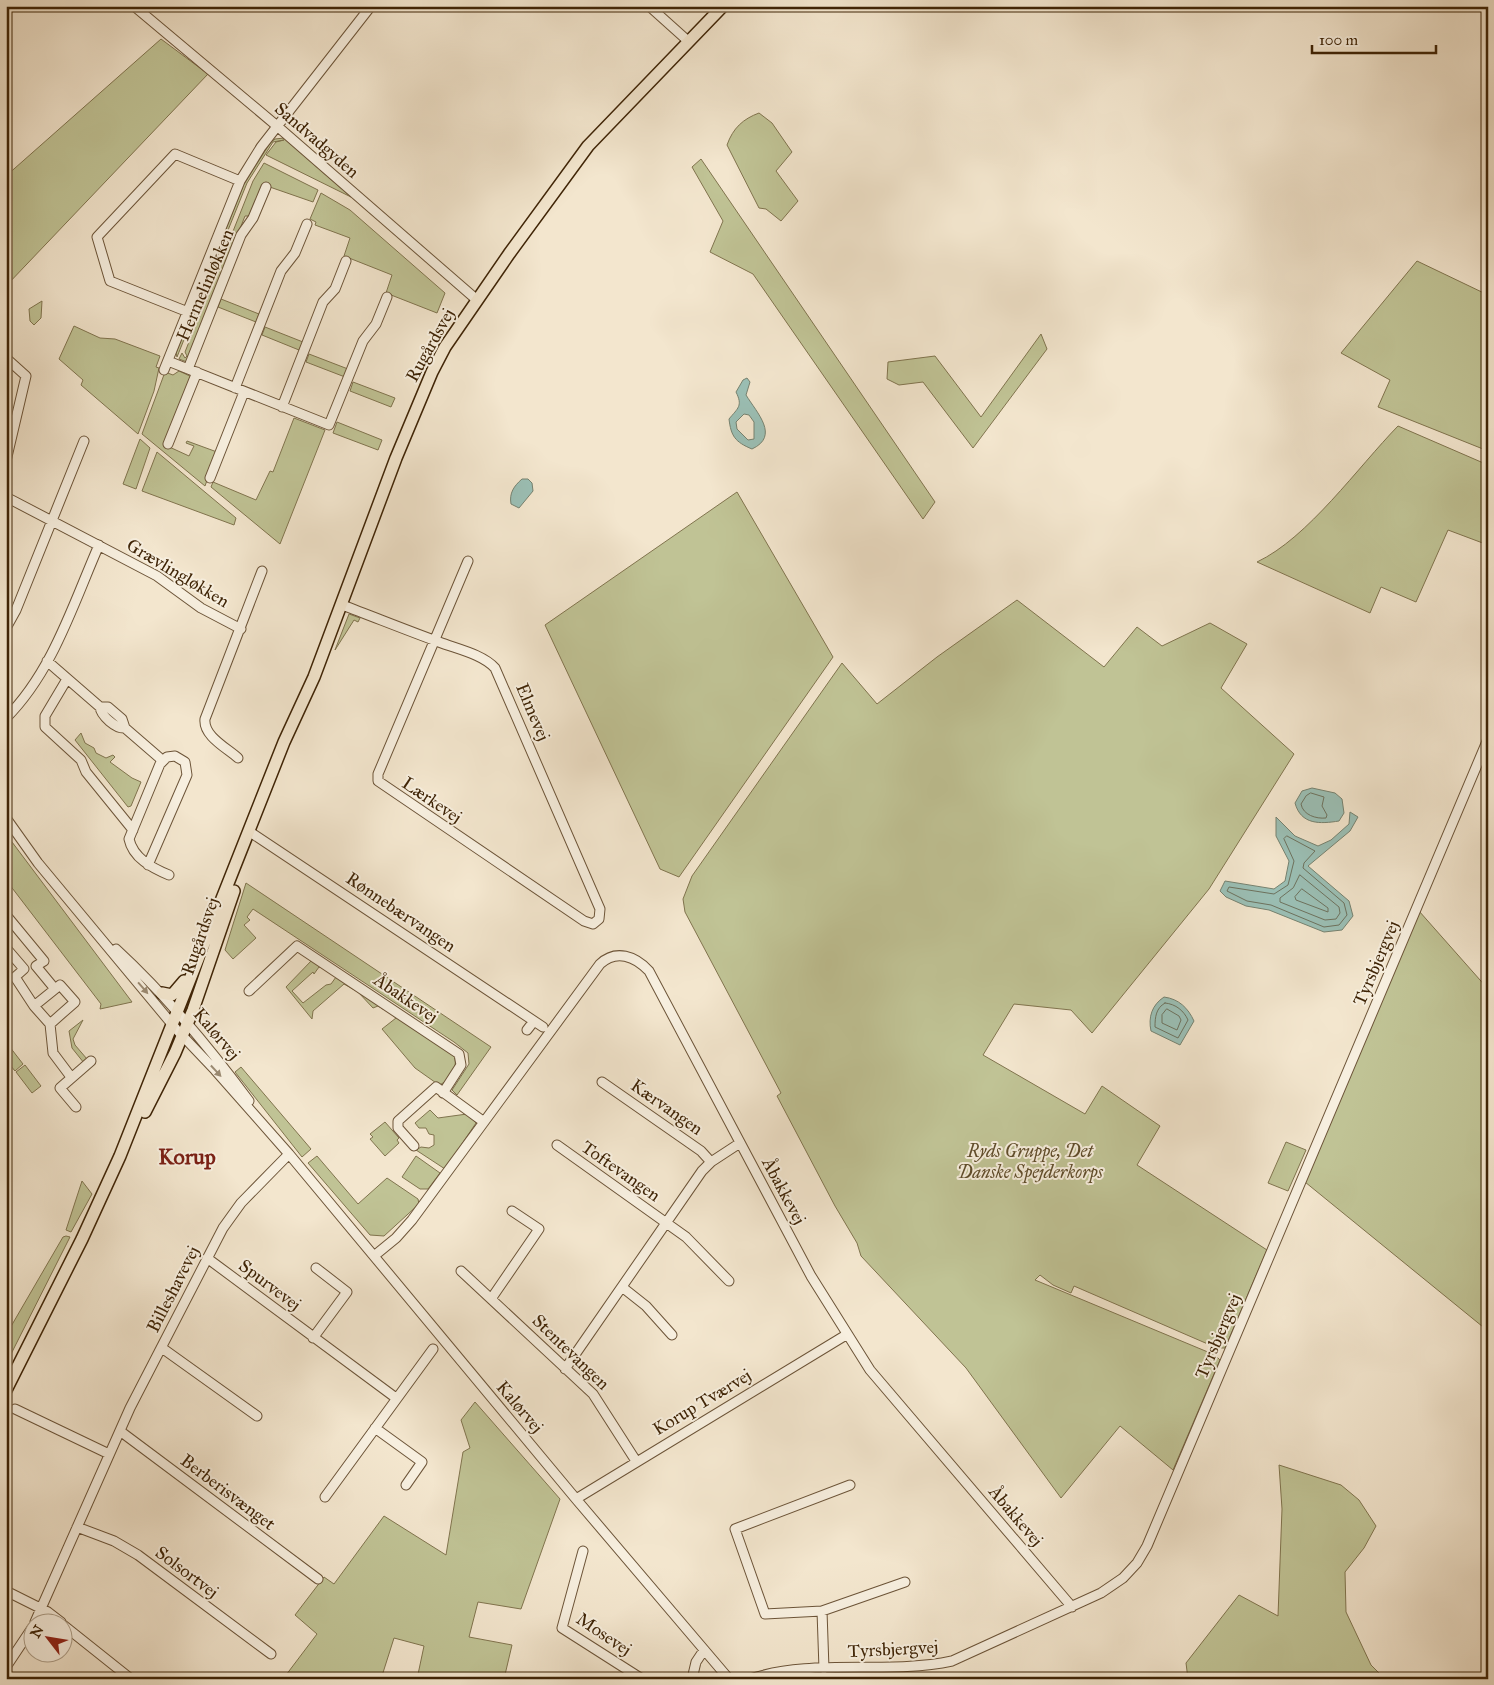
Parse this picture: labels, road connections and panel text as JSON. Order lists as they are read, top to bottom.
{
  "streets": {
    "main road": ["Rugårdsvej"],
    "street": [
      "Sandvadgyden",
      "Hermelinløkken",
      "Grævlingløkken",
      "Elmevej",
      "Lærkevej",
      "Rønnebærvangen",
      "Tyrsbjergvej",
      "Åbakkevej",
      "Kalørvej",
      "Kærvangen",
      "Toftevangen",
      "Spurvevej",
      "Billeshavevej",
      "Stentevangen",
      "Korup Tværvej",
      "Berberisvænget",
      "Solsortvej",
      "Mosevej"
    ]
  },
  "crossings": [
    ["Sandvadgyden", "Hermelinløkken"],
    ["Sandvadgyden", "Rugårdsvej"],
    ["Rugårdsvej", "Elmevej"],
    ["Rugårdsvej", "Rønnebærvangen"],
    ["Rugårdsvej", "Kalørvej"],
    ["Elmevej", "Lærkevej"],
    ["Tyrsbjergvej", "Åbakkevej"],
    ["Åbakkevej", "Kalørvej"],
    ["Åbakkevej", "Korup Tværvej"],
    ["Kalørvej", "Billeshavevej"],
    ["Kalørvej", "Korup Tværvej"],
    ["Spurvevej", "Billeshavevej"],
    ["Billeshavevej", "Berberisvænget"],
    ["Billeshavevej", "Solsortvej"],
    ["Stentevangen", "Korup Tværvej"]
  ],
  "districts": ["Korup"],
  "parks": ["Ryds Gruppe, Det Danske Spejderkorps"],
  "scale_bar": "100 m",
  "north": "top left"
}
